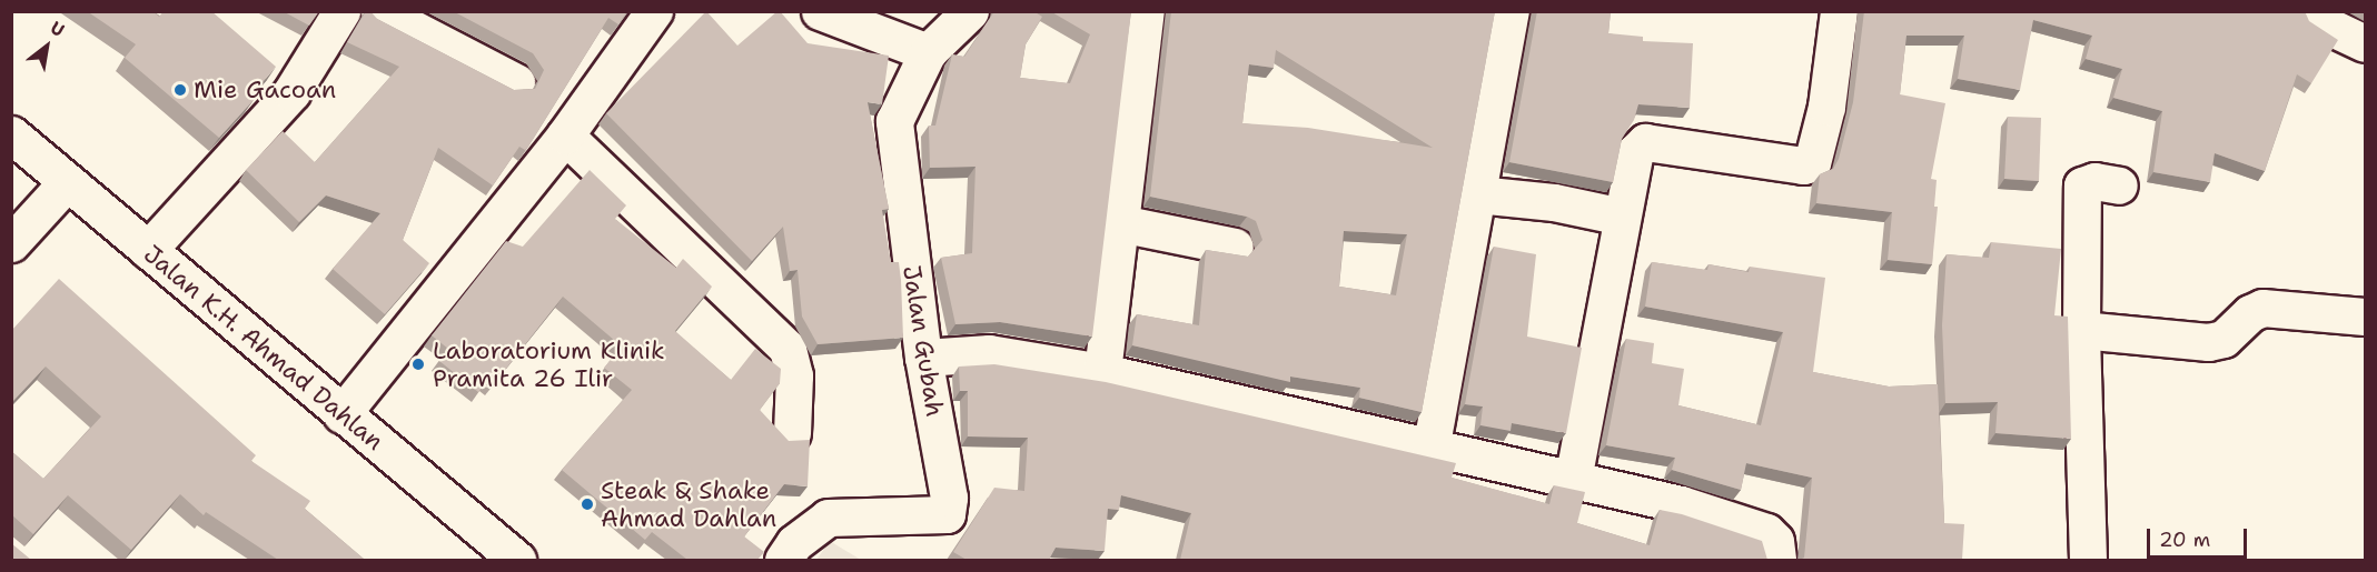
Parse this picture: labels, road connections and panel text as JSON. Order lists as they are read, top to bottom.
{
  "streets": {
    "street": ["Jalan Gubah", "Jalan K.H. Ahmad Dahlan"]
  },
  "places": ["Mie Gacoan", "Laboratorium Klinik Pramita 26 Ilir", "Steak & Shake Ahmad Dahlan"],
  "scale_bar": "20 m",
  "north": "top right"
}
